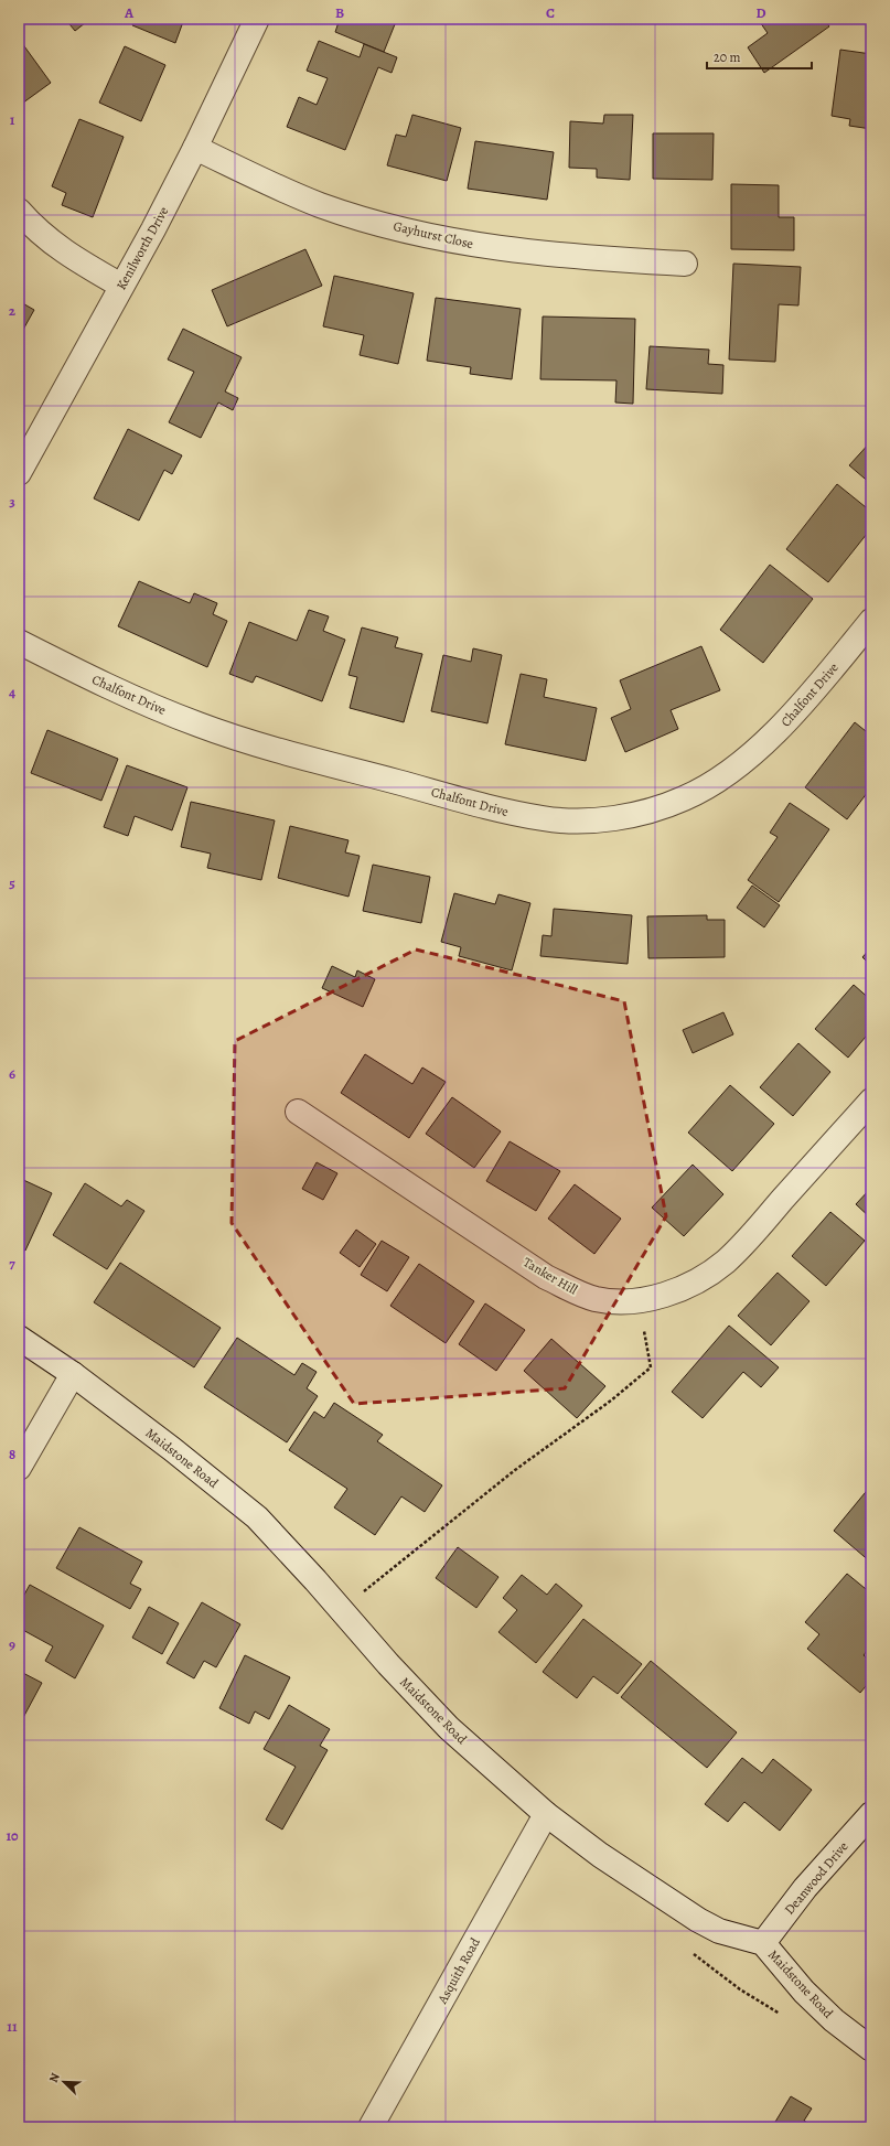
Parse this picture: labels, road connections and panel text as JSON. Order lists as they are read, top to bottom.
{
  "streets": {
    "street": [
      "Gayhurst Close",
      "Kenilworth Drive",
      "Chalfont Drive",
      "Tanker Hill",
      "Maidstone Road",
      "Deanwood Drive",
      "Asquith Road"
    ]
  },
  "crossings": [
    ["Gayhurst Close", "Kenilworth Drive"],
    ["Maidstone Road", "Deanwood Drive"],
    ["Maidstone Road", "Asquith Road"]
  ],
  "scale_bar": "20 m",
  "north": "top left",
  "grid": {
    "columns": [
      "A",
      "B",
      "C",
      "D"
    ],
    "rows": [
      "1",
      "2",
      "3",
      "4",
      "5",
      "6",
      "7",
      "8",
      "9",
      "10",
      "11"
    ]
  }
}
